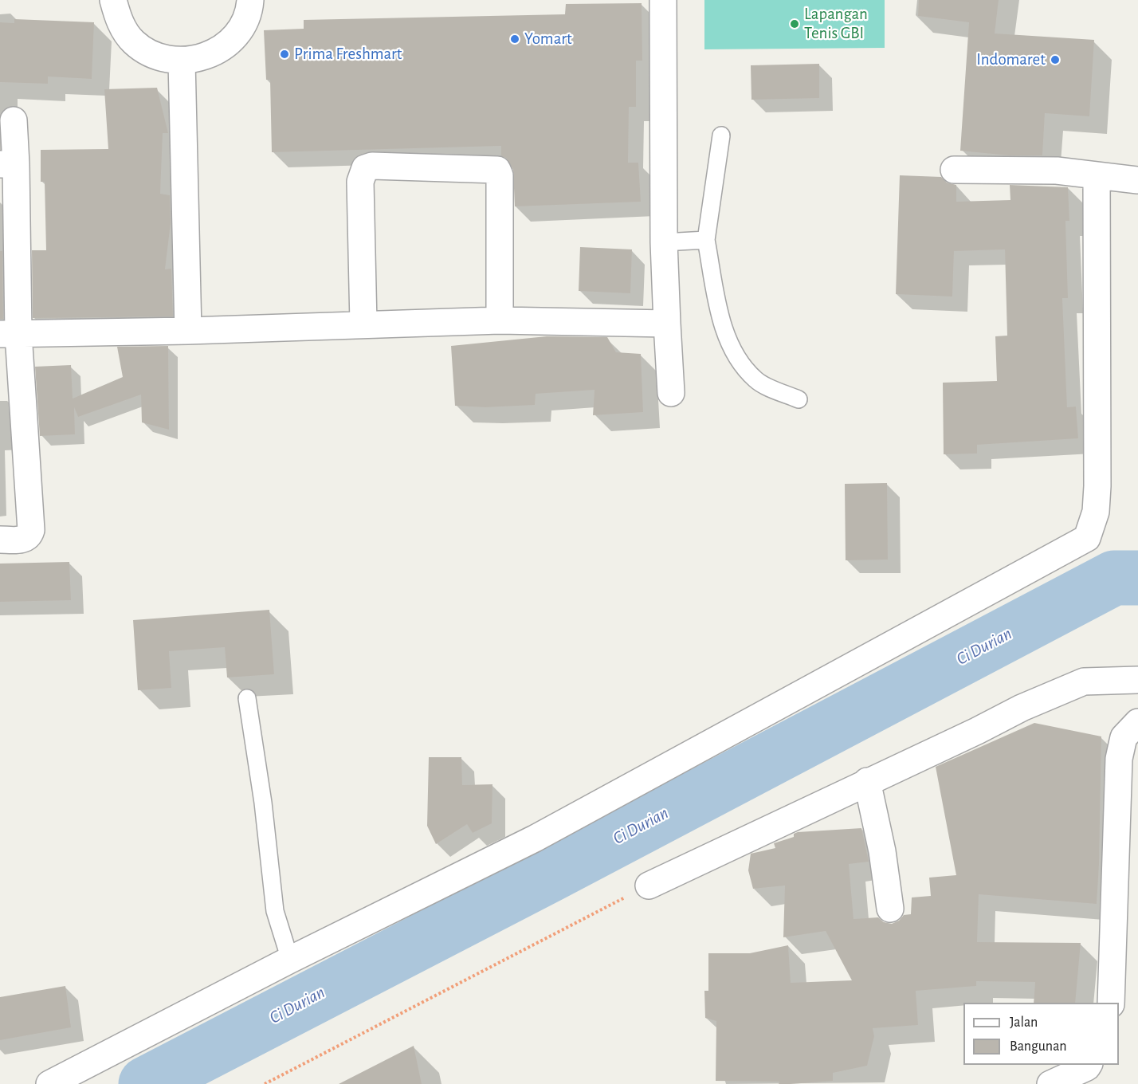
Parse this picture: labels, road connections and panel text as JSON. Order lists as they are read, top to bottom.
{
  "water": ["Ci Durian"],
  "places": [
    "Lapangan Tenis GBI",
    "Yomart",
    "Prima Freshmart",
    "Indomaret"
  ],
  "legend": ["Jalan", "Bangunan"]
}
